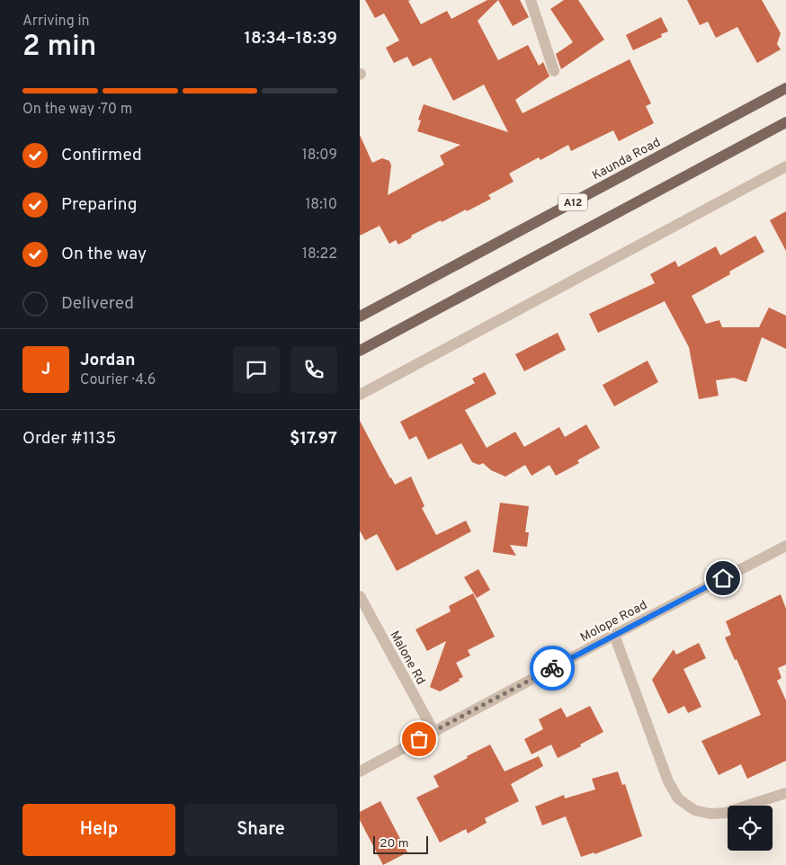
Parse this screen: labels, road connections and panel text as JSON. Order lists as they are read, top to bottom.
{
  "streets": {
    "main road": ["Kaunda Road", "A12"],
    "street": ["Molope Road", "Malone Rd"]
  },
  "crossings": [
    ["Molope Road", "Malone Rd"]
  ],
  "scale_bar": "20 m",
  "page": {
    "heading": ["2 min", "Arriving in", "18:34–18:39"],
    "panel": [
      "Jordan",
      "Courier · 4.6",
      "Order #1135",
      "$17.97"
    ],
    "bar": "On the way · 70 m",
    "list": [
      ["Confirmed", "18:09"],
      ["Preparing", "18:10"],
      ["On the way", "18:22"],
      "Delivered"
    ],
    "round": "J",
    "buttons": ["Help", "Share"],
    "scale": "20 m"
  }
}
